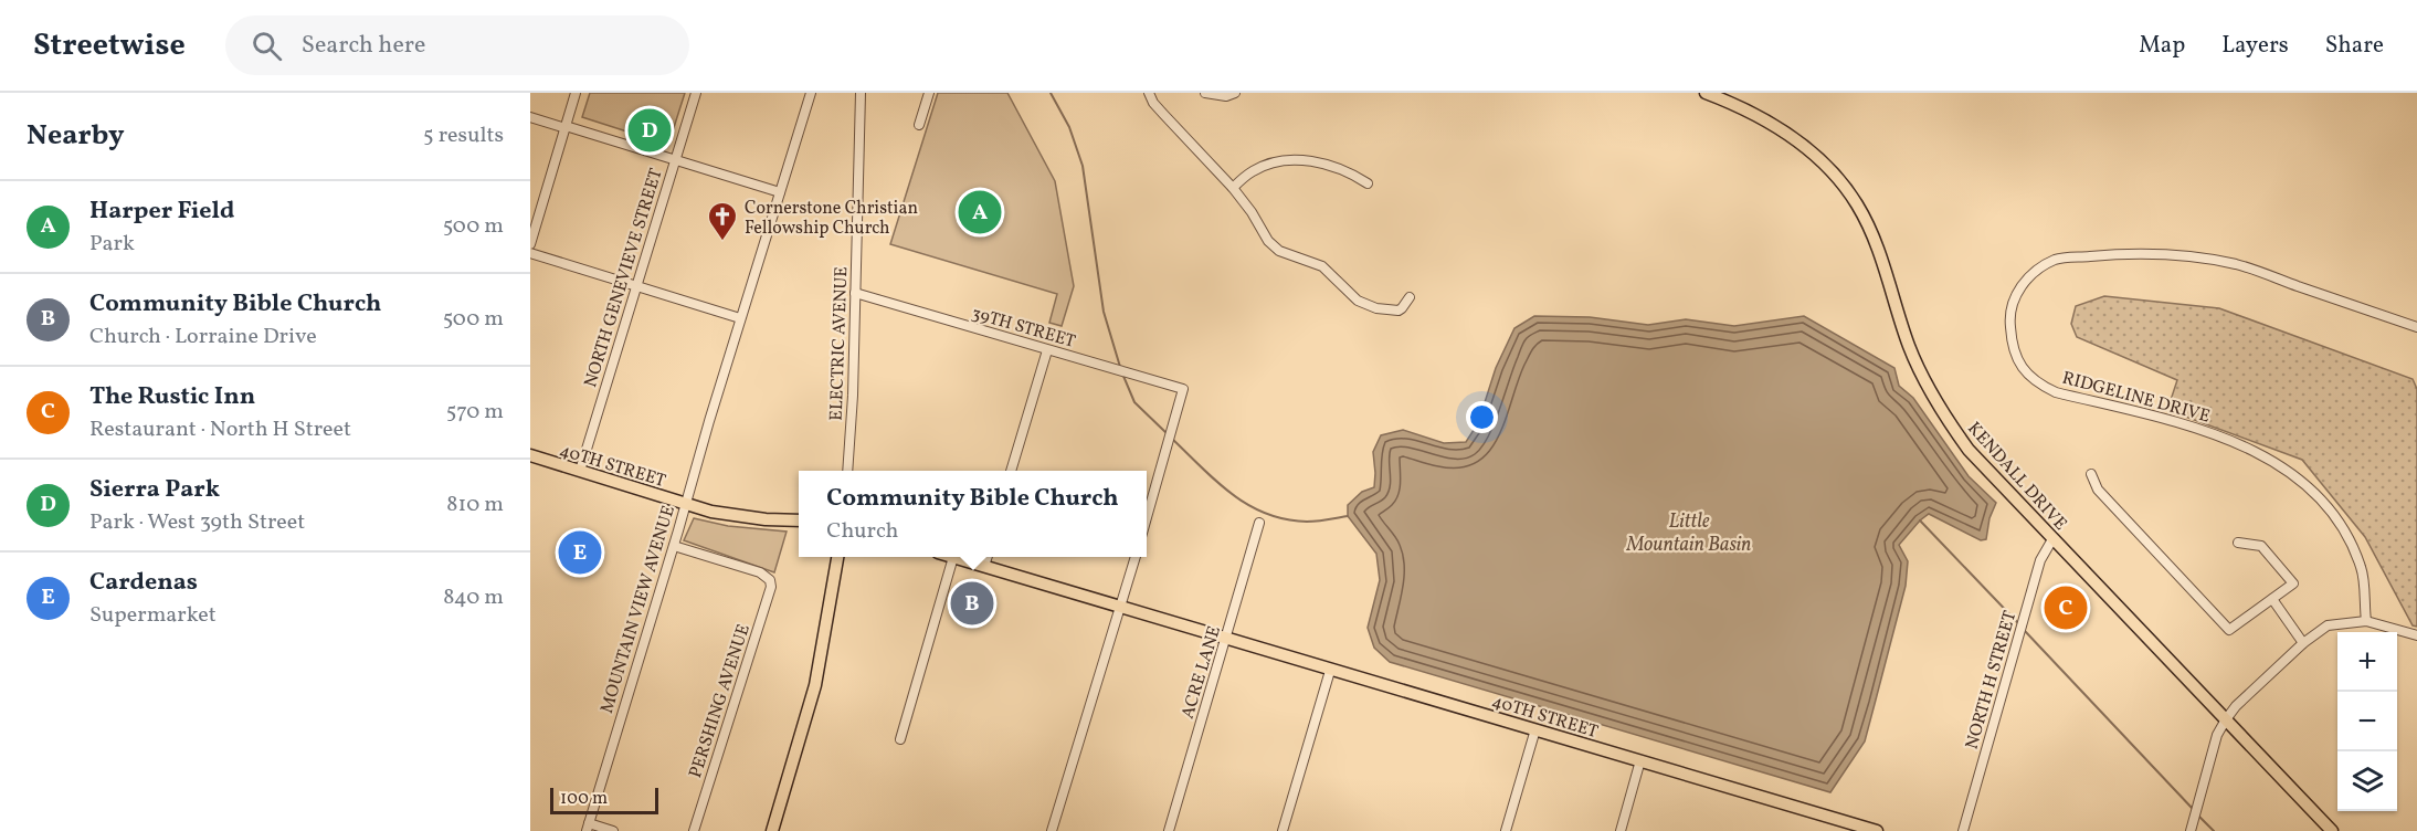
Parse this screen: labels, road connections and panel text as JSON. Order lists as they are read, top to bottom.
{
  "streets": {
    "main road": ["40TH STREET", "KENDALL DRIVE"],
    "street": [
      "NORTH GENEVIEVE STREET",
      "39TH STREET",
      "ELECTRIC AVENUE",
      "RIDGELINE DRIVE",
      "MOUNTAIN VIEW AVENUE",
      "ACRE LANE",
      "NORTH H STREET",
      "PERSHING AVENUE"
    ]
  },
  "crossings": [
    ["NORTH GENEVIEVE STREET", "40TH STREET"],
    ["39TH STREET", "ELECTRIC AVENUE"],
    ["40TH STREET", "MOUNTAIN VIEW AVENUE"],
    ["40TH STREET", "ACRE LANE"],
    ["KENDALL DRIVE", "NORTH H STREET"],
    ["MOUNTAIN VIEW AVENUE", "PERSHING AVENUE"]
  ],
  "water": ["Little Mountain Basin"],
  "places": {
    "church": ["Cornerstone Christian Fellowship Church"]
  },
  "scale_bar": "100 m",
  "page": {
    "header": "Streetwise",
    "search": "Search here",
    "nav": ["Map", "Layers", "Share"],
    "heading": ["Nearby", "5 results"],
    "pins": [
      "D",
      "A",
      "E",
      "B",
      "C"
    ],
    "list": [
      {
        "mark": "A",
        "name": "Harper Field",
        "note": "Park",
        "value": "500 m"
      },
      {
        "mark": "B",
        "name": "Community Bible Church",
        "note": "Church · Lorraine Drive",
        "value": "500 m"
      },
      {
        "mark": "C",
        "name": "The Rustic Inn",
        "note": "Restaurant · North H Street",
        "value": "570 m"
      },
      {
        "mark": "D",
        "name": "Sierra Park",
        "note": "Park · West 39th Street",
        "value": "810 m"
      },
      {
        "mark": "E",
        "name": "Cardenas",
        "note": "Supermarket",
        "value": "840 m"
      }
    ],
    "popup": ["Community Bible Church", "Church"],
    "map_buttons": ["+", "−"],
    "scale": "100 m"
  }
}
